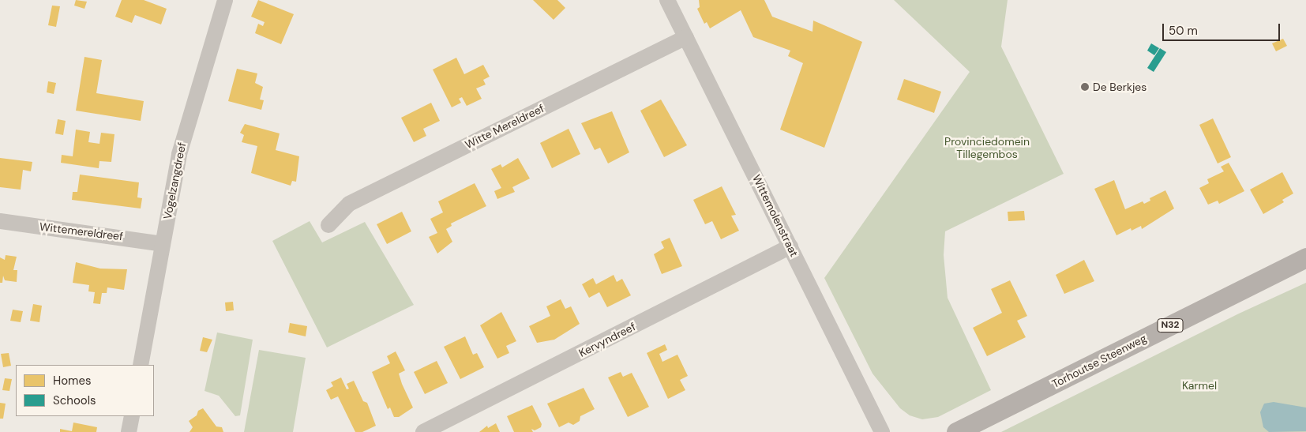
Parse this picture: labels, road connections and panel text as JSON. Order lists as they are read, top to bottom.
{
  "streets": {
    "main road": ["N32", "Torhoutse Steenweg"],
    "street": [
      "Witte Mereldreef",
      "Vogelzangdreef",
      "Wittemolenstraat",
      "Wittemereldreef",
      "Kervyndreef"
    ]
  },
  "crossings": [
    ["Witte Mereldreef", "Wittemolenstraat"],
    ["Vogelzangdreef", "Wittemereldreef"],
    ["Wittemolenstraat", "Kervyndreef"]
  ],
  "parks": ["Provinciedomein Tillegembos", "Karmel"],
  "places": ["De Berkjes"],
  "legend": ["Homes", "Schools"],
  "scale_bar": "50 m"
}
